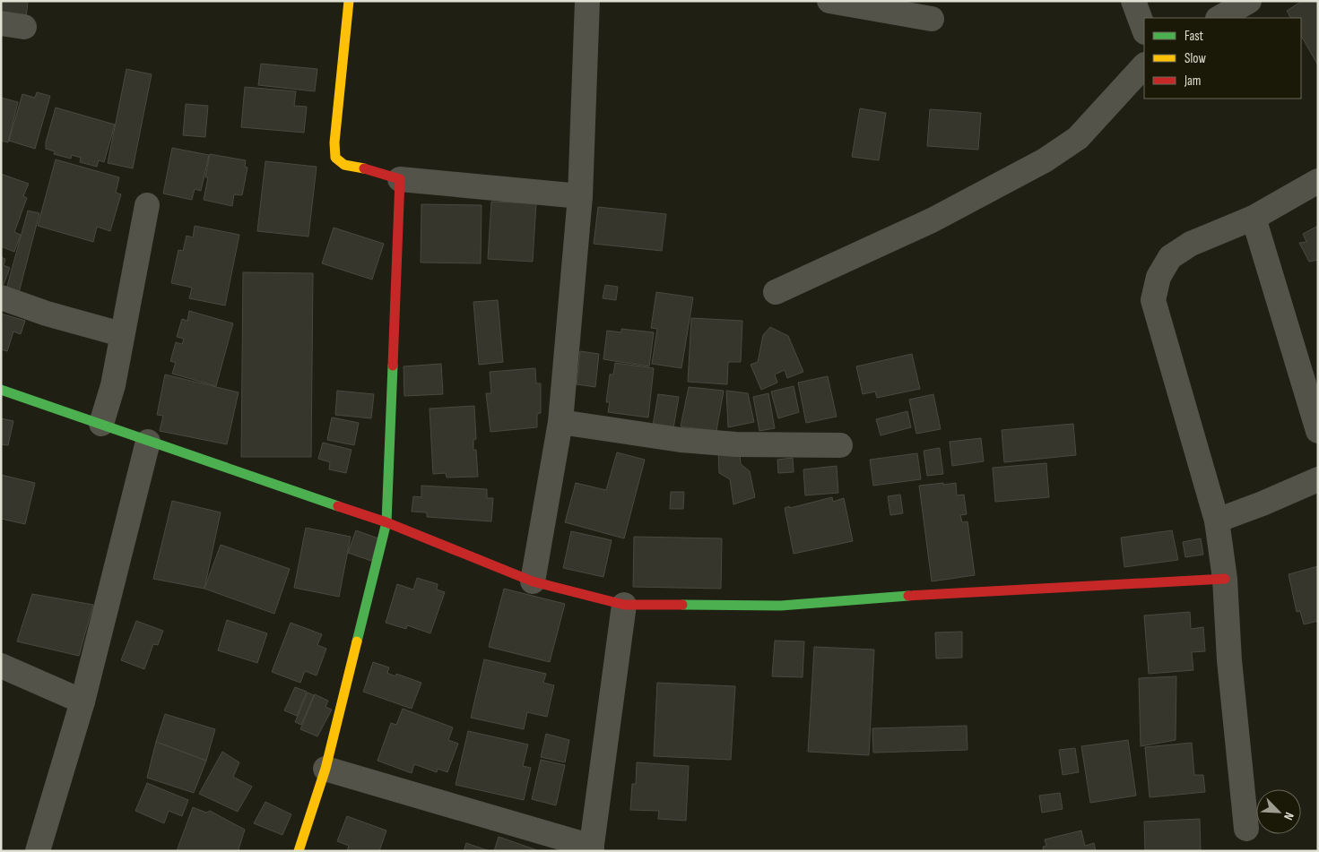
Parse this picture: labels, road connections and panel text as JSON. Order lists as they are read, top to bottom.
{
  "legend": ["Fast", "Slow", "Jam"],
  "north": "bottom right"
}
